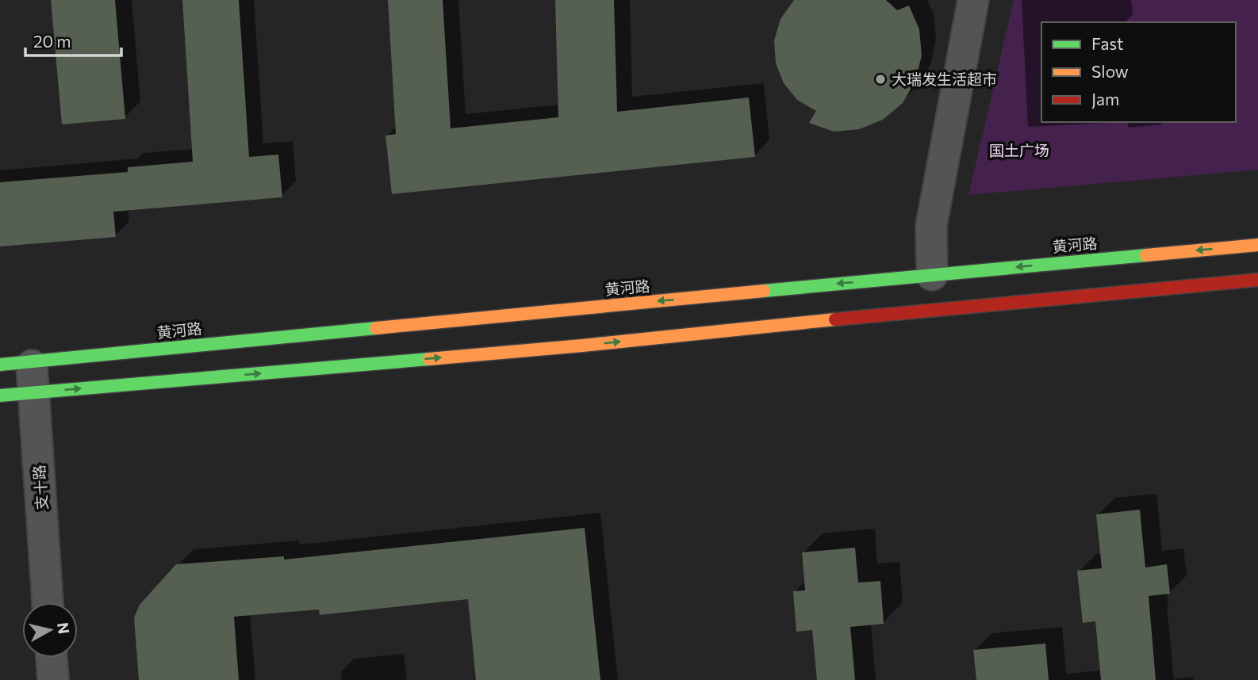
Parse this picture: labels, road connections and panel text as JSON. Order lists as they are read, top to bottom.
{
  "streets": {
    "main road": ["黄河路"],
    "street": ["支十路"]
  },
  "crossings": [
    ["黄河路", "支十路"]
  ],
  "parks": ["国土广场"],
  "places": ["大瑞发生活超市"],
  "legend": ["Fast", "Slow", "Jam"],
  "scale_bar": "20 m",
  "north": "right"
}
